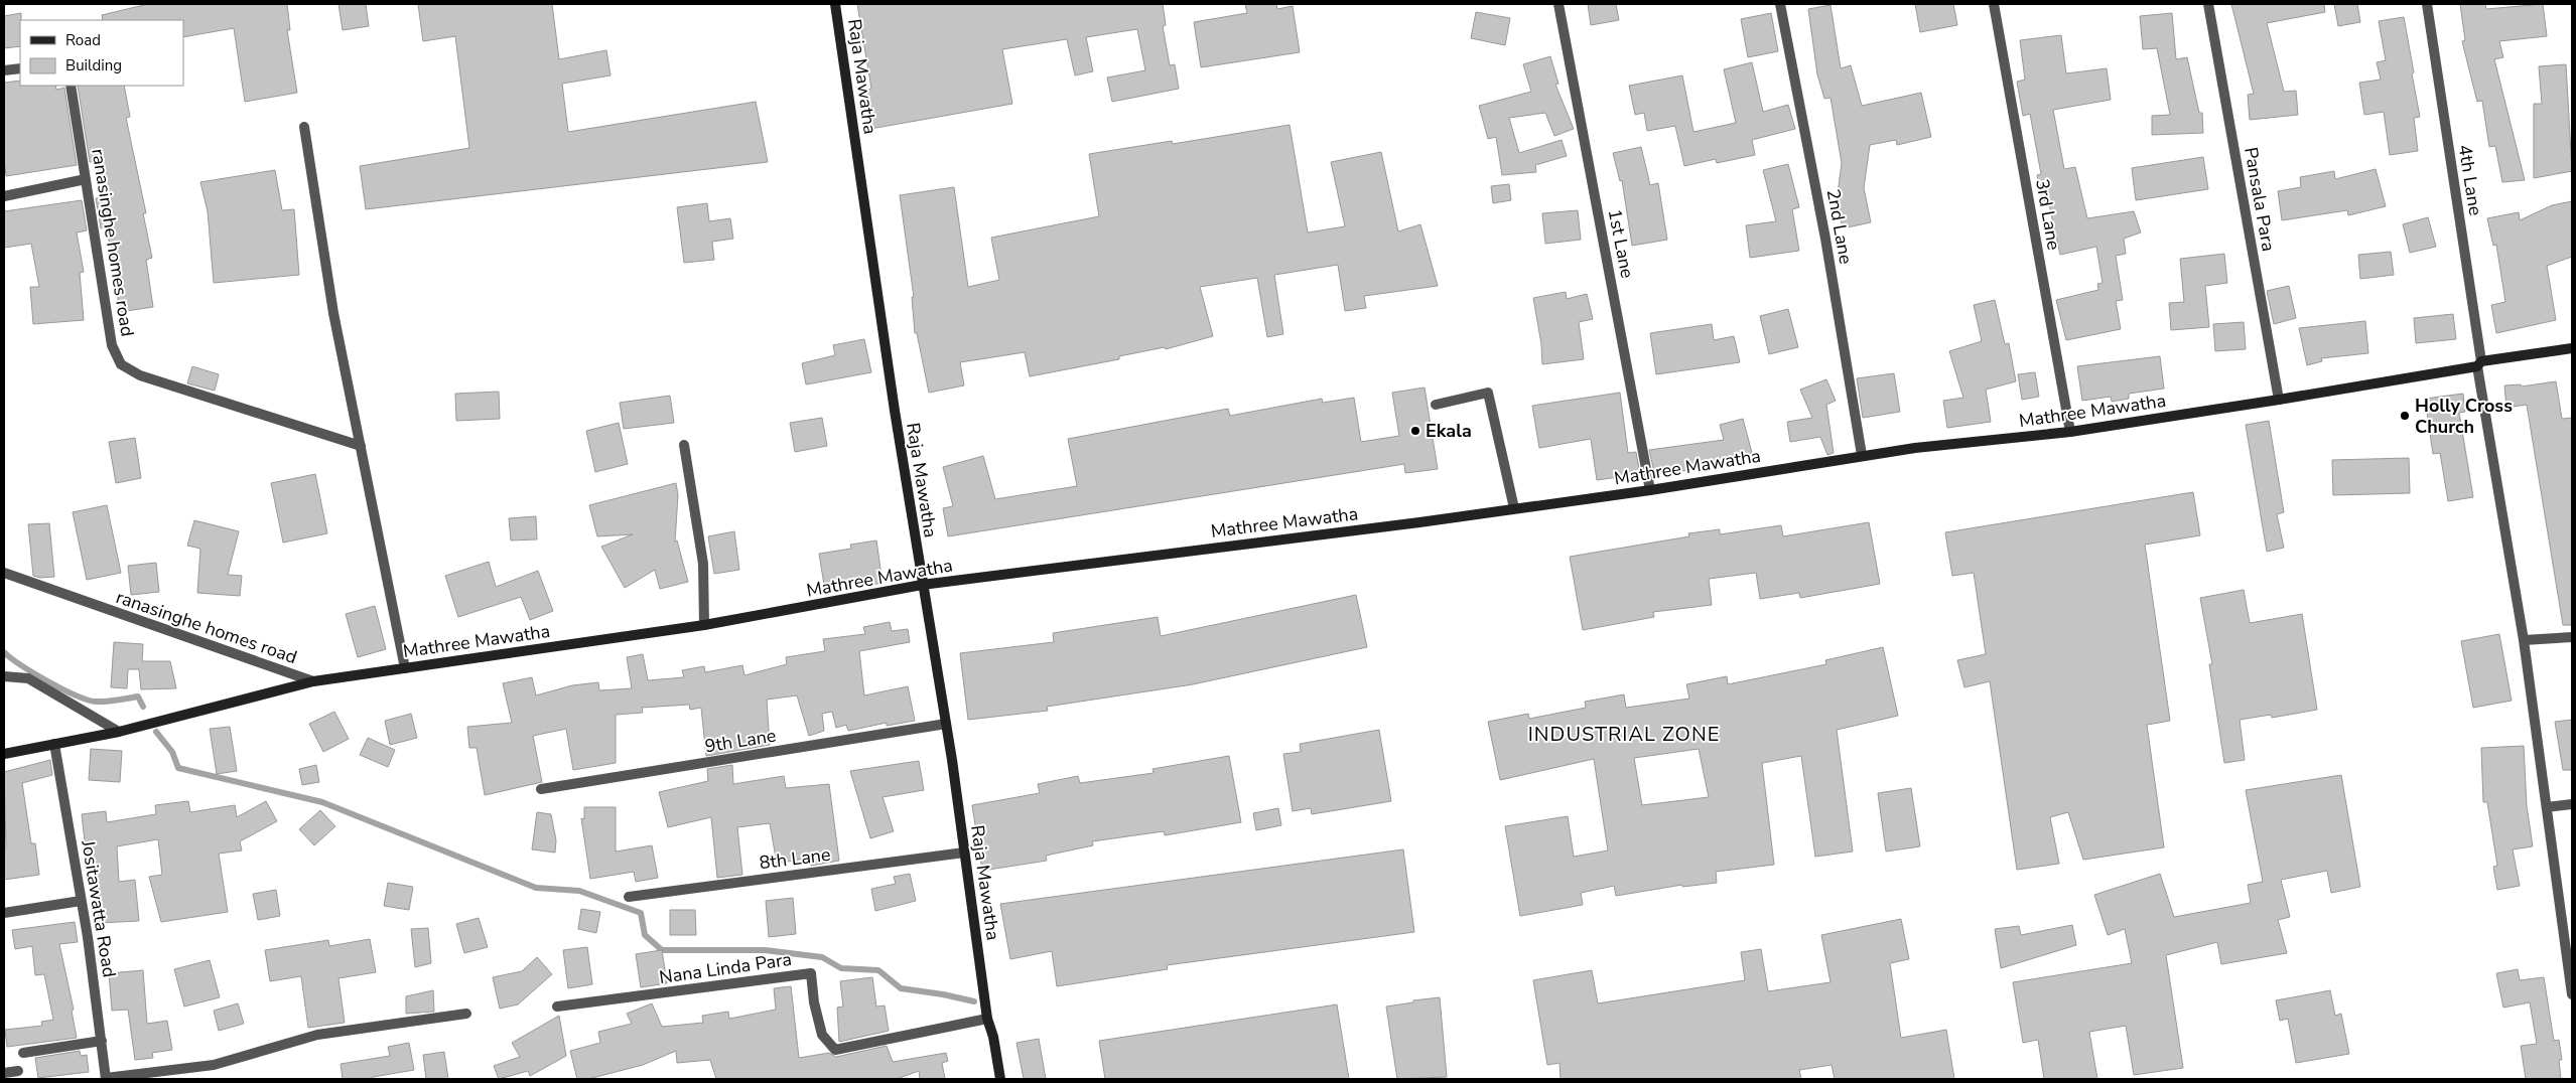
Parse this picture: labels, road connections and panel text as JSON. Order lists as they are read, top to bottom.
{
  "streets": {
    "street": [
      "Raja Mawatha",
      "4th Lane",
      "Pansala Para",
      "3rd Lane",
      "2nd Lane",
      "ranasinghe homes road",
      "1st Lane",
      "Mathree Mawatha",
      "9th Lane",
      "8th Lane",
      "Jositawatta Road",
      "Nana Linda Para"
    ]
  },
  "crossings": [
    ["Raja Mawatha", "Mathree Mawatha"],
    ["Raja Mawatha", "9th Lane"],
    ["Raja Mawatha", "8th Lane"],
    ["Raja Mawatha", "Nana Linda Para"],
    ["4th Lane", "Mathree Mawatha"],
    ["Pansala Para", "Mathree Mawatha"],
    ["3rd Lane", "Mathree Mawatha"],
    ["2nd Lane", "Mathree Mawatha"],
    ["ranasinghe homes road", "Mathree Mawatha"],
    ["1st Lane", "Mathree Mawatha"],
    ["Mathree Mawatha", "Jositawatta Road"]
  ],
  "districts": ["INDUSTRIAL ZONE"],
  "places": ["Holly Cross Church", "Ekala"],
  "legend": ["Road", "Building"]
}
